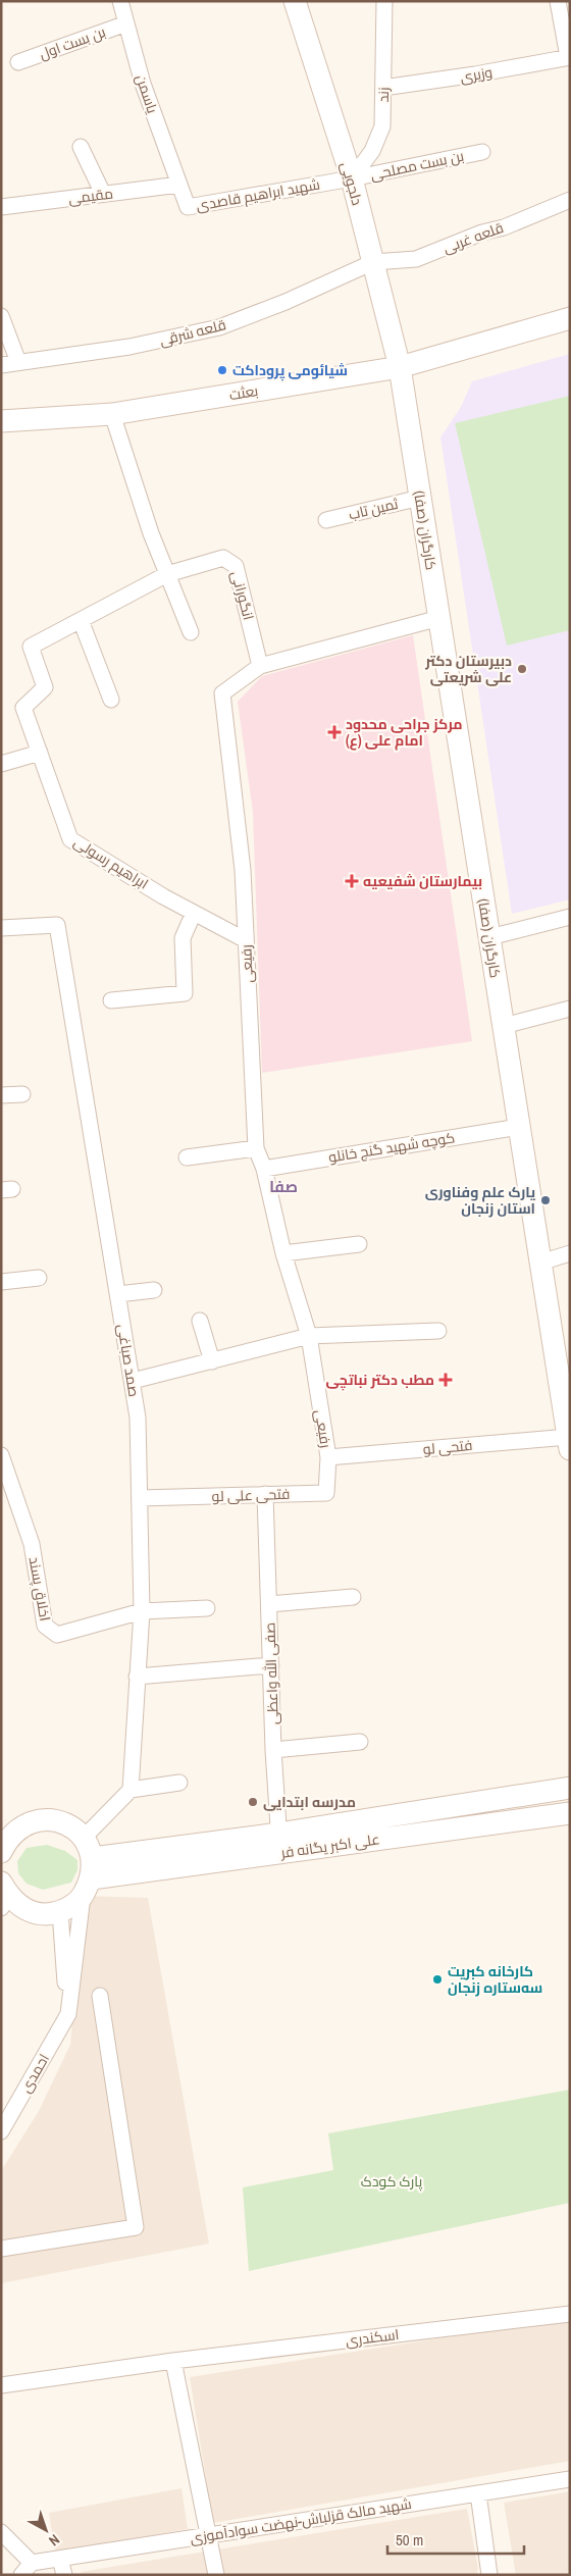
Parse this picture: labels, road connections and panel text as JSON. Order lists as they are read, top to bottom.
{
  "streets": {
    "main road": [
      "دلجویی",
      "بعثت",
      "کارگران (صفا)",
      "علی اکبر یگانه فر"
    ],
    "street": [
      "بن بست اول",
      "وزیری",
      "یاسمن",
      "زند",
      "بن بست مصلحی",
      "شهید ابراهیم قاصدی",
      "مقیمی",
      "قلعه غربی",
      "قلعه شرقی",
      "ثمین تاب",
      "انگورانی",
      "ابراهیم رسولی",
      "رفیعی",
      "کوچه شهید گنج خانلو",
      "صمد صباغی",
      "فتحی لو",
      "فتحی علی لو",
      "اخلاق پسند",
      "صفی الله واعظی",
      "احمدی",
      "اسکندری",
      "شهید مالک قزلباش-نهضت سوادآموزی"
    ]
  },
  "crossings": [
    ["بن بست اول", "یاسمن"],
    ["وزیری", "زند"],
    ["یاسمن", "شهید ابراهیم قاصدی"],
    ["یاسمن", "مقیمی"],
    ["زند", "بن بست مصلحی"],
    ["زند", "دلجویی"],
    ["زند", "شهید ابراهیم قاصدی"],
    ["بن بست مصلحی", "دلجویی"],
    ["بن بست مصلحی", "شهید ابراهیم قاصدی"],
    ["دلجویی", "شهید ابراهیم قاصدی"],
    ["دلجویی", "قلعه غربی"],
    ["دلجویی", "قلعه شرقی"],
    ["دلجویی", "بعثت"],
    ["دلجویی", "کارگران (صفا)"],
    ["شهید ابراهیم قاصدی", "مقیمی"],
    ["قلعه غربی", "قلعه شرقی"],
    ["بعثت", "کارگران (صفا)"],
    ["ثمین تاب", "کارگران (صفا)"],
    ["کارگران (صفا)", "رفیعی"],
    ["کارگران (صفا)", "کوچه شهید گنج خانلو"],
    ["کارگران (صفا)", "فتحی لو"],
    ["انگورانی", "ابراهیم رسولی"],
    ["انگورانی", "رفیعی"],
    ["ابراهیم رسولی", "رفیعی"],
    ["رفیعی", "کوچه شهید گنج خانلو"],
    ["رفیعی", "فتحی لو"],
    ["رفیعی", "فتحی علی لو"],
    ["صمد صباغی", "فتحی علی لو"],
    ["صمد صباغی", "اخلاق پسند"],
    ["فتحی لو", "فتحی علی لو"],
    ["فتحی علی لو", "صفی الله واعظی"],
    ["صفی الله واعظی", "علی اکبر یگانه فر"],
    ["علی اکبر یگانه فر", "احمدی"]
  ],
  "districts": ["صفا"],
  "parks": ["پارک کودک"],
  "places": {
    "other": [
      "شیائومی پروداکت",
      "دبیرستان دکتر علی شریعتی",
      "پارک علم وفناوری استان زنجان",
      "مدرسه ابتدایی",
      "کارخانه کبریت سه‌ستاره زنجان"
    ],
    "health": ["مرکز جراحی محدود امام علی (ع)", "بیمارستان شفیعیه", "مطب دکتر نباتچی"]
  },
  "scale_bar": "50 m",
  "north": "bottom right"
}
